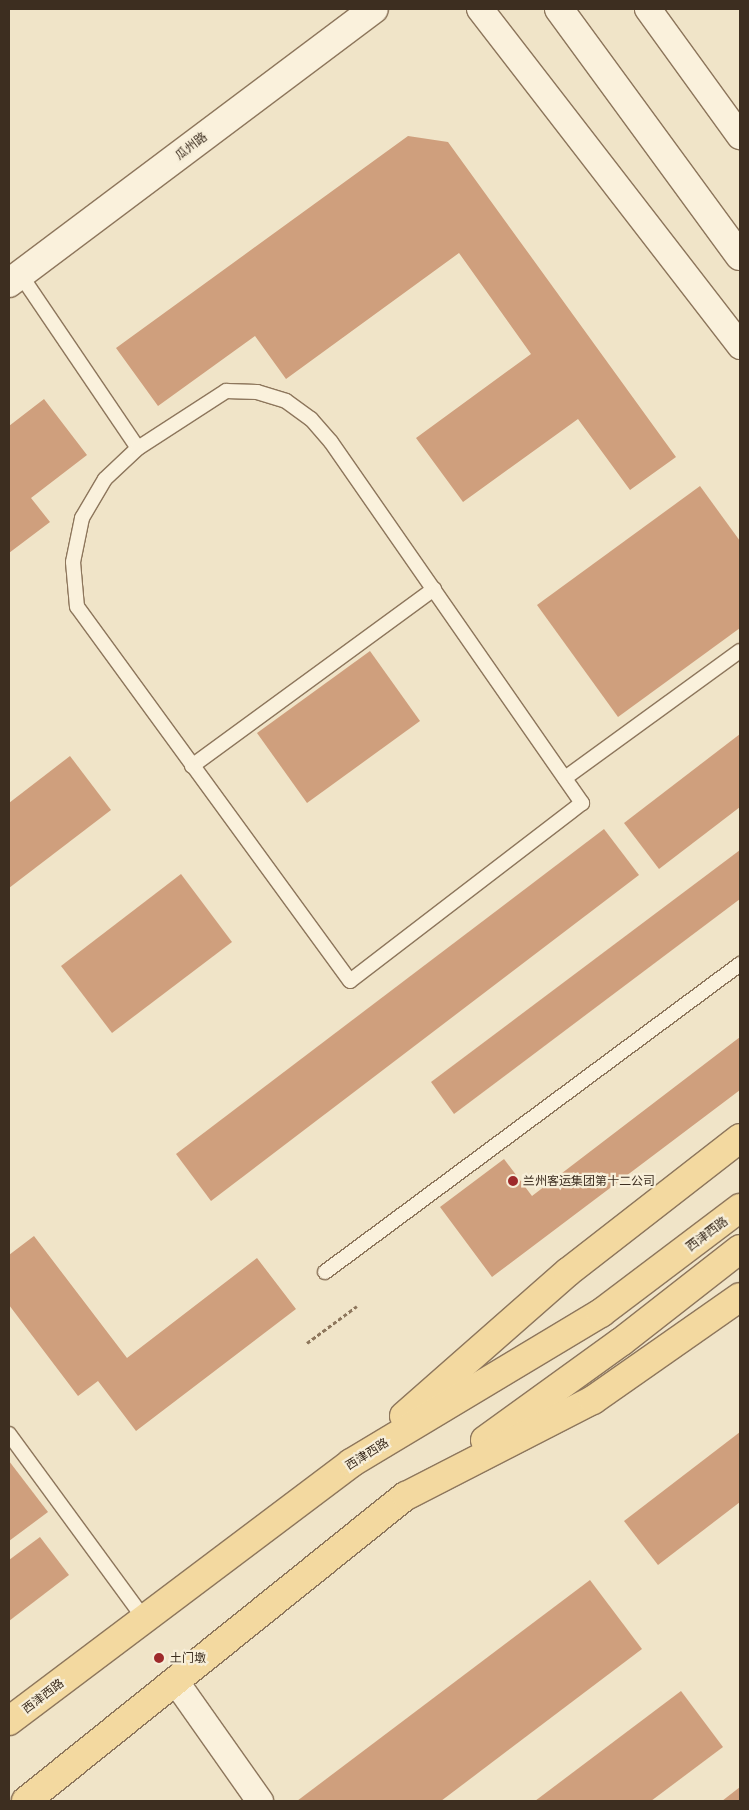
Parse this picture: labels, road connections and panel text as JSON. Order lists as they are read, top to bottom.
{
  "streets": {
    "main road": ["西津西路"],
    "street": ["瓜州路"]
  },
  "places": ["兰州客运集团第十二公司", "土门墩"]
}
